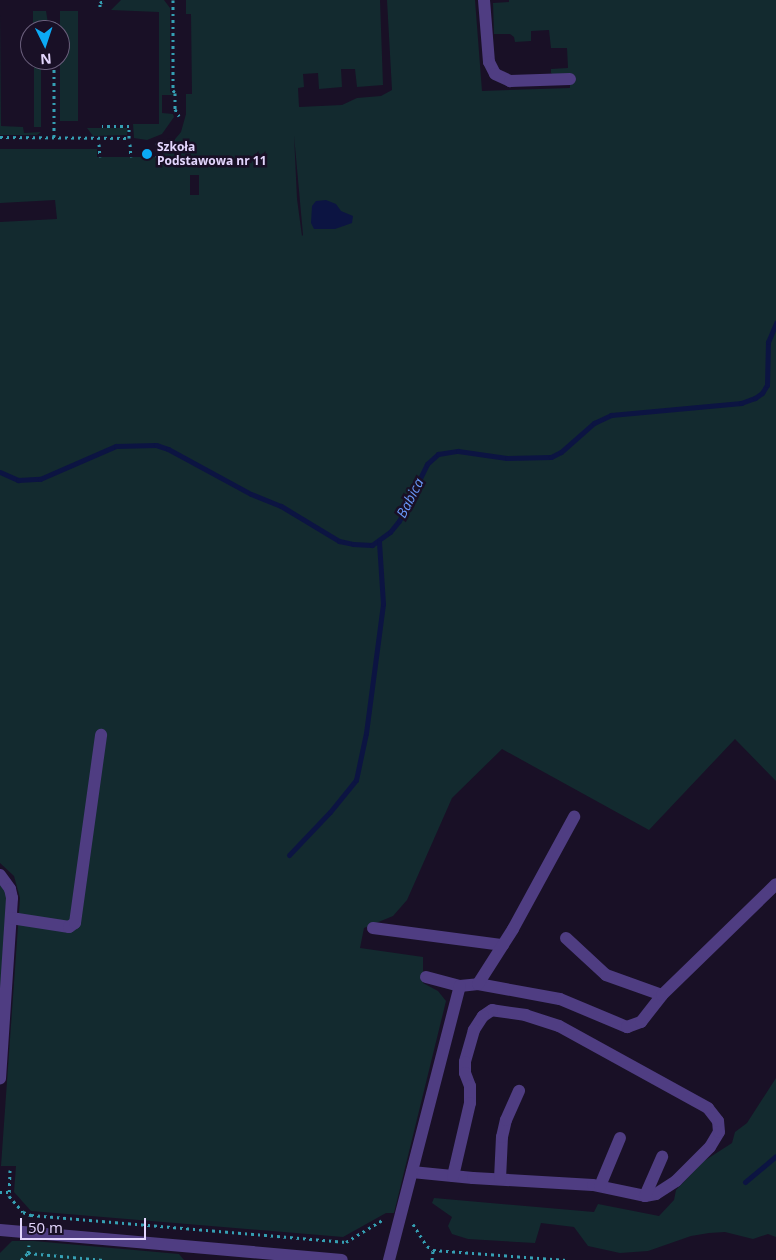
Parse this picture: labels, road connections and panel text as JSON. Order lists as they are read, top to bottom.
{
  "water": ["Babica"],
  "places": ["Szkoła Podstawowa nr 11"],
  "scale_bar": "50 m",
  "north": "bottom"
}
